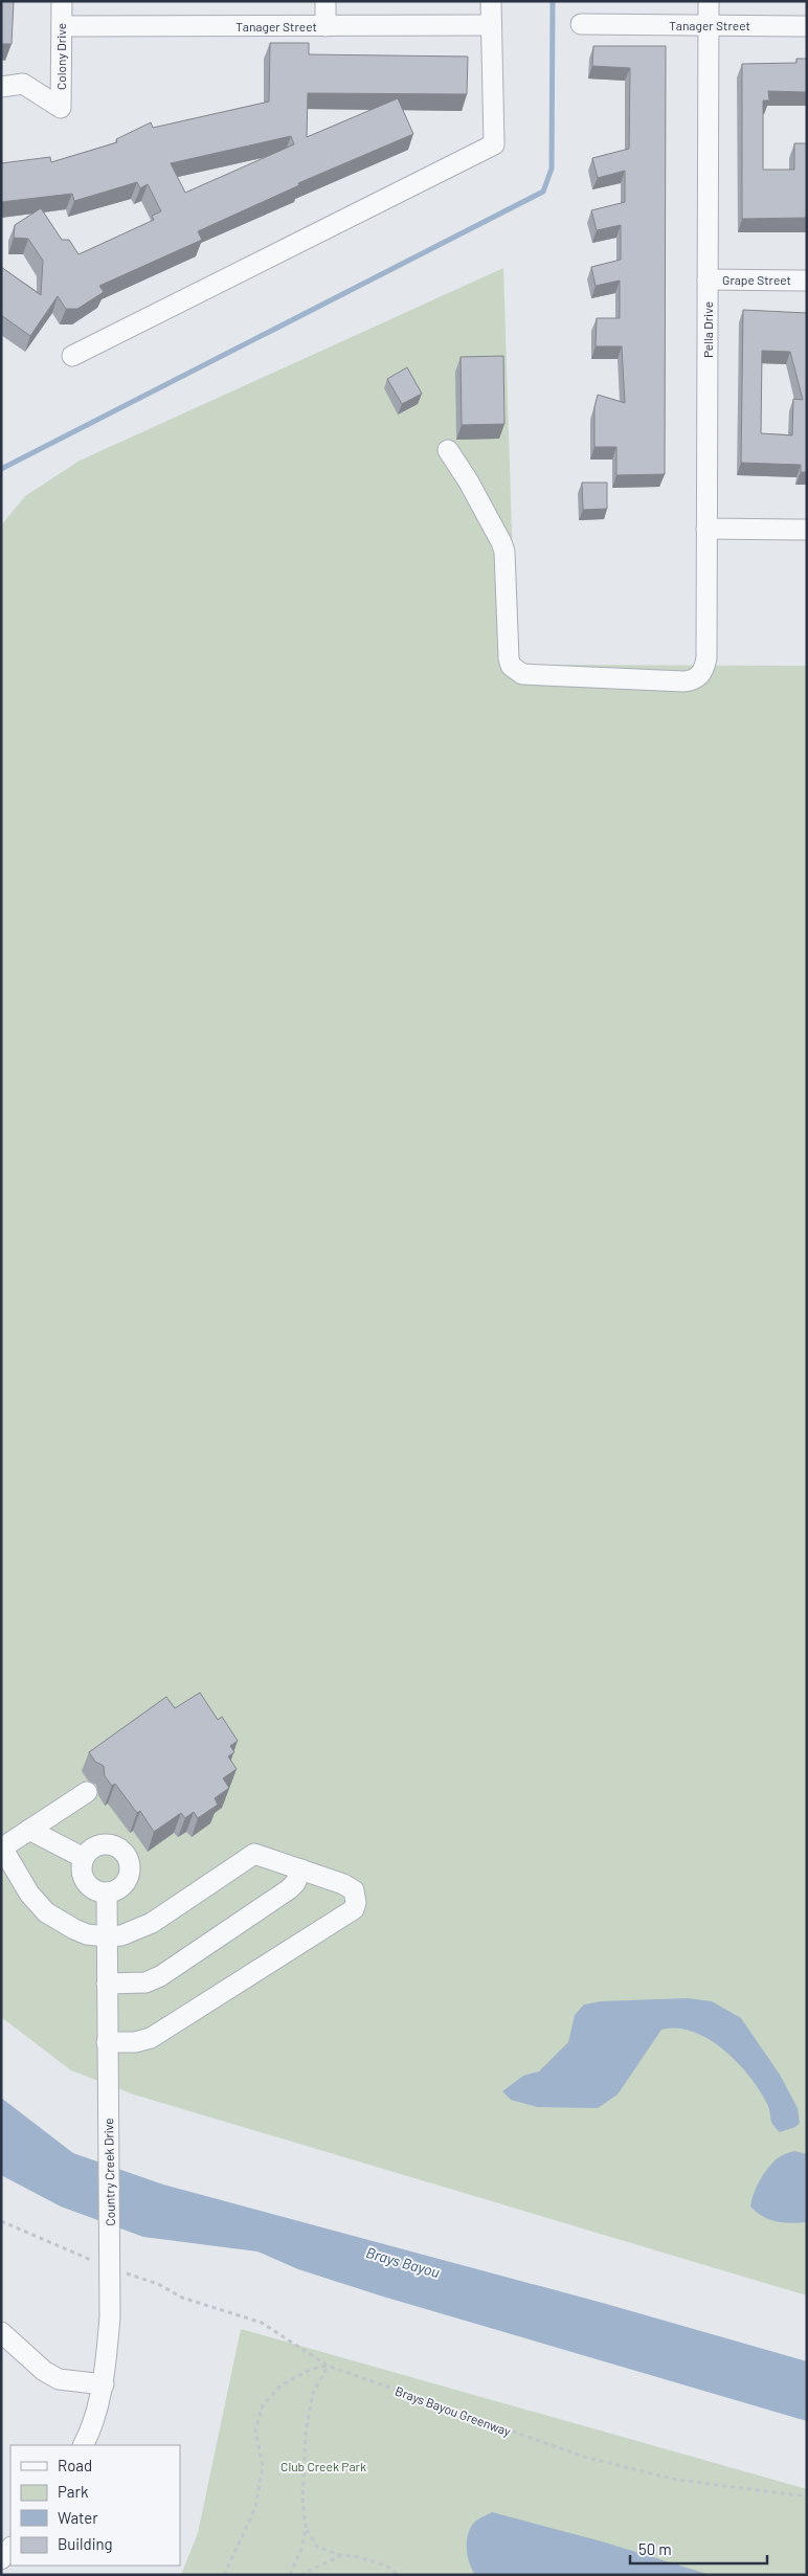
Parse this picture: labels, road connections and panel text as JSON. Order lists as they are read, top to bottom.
{
  "streets": {
    "street": [
      "Tanager Street",
      "Colony Drive",
      "Grape Street",
      "Pella Drive",
      "Country Creek Drive"
    ],
    "path": ["Brays Bayou Greenway"]
  },
  "crossings": [
    ["Tanager Street", "Colony Drive"],
    ["Tanager Street", "Pella Drive"],
    ["Grape Street", "Pella Drive"]
  ],
  "water": ["Brays Bayou"],
  "parks": ["Club Creek Park"],
  "legend": [
    "Road",
    "Park",
    "Water",
    "Building"
  ],
  "scale_bar": "50 m"
}
